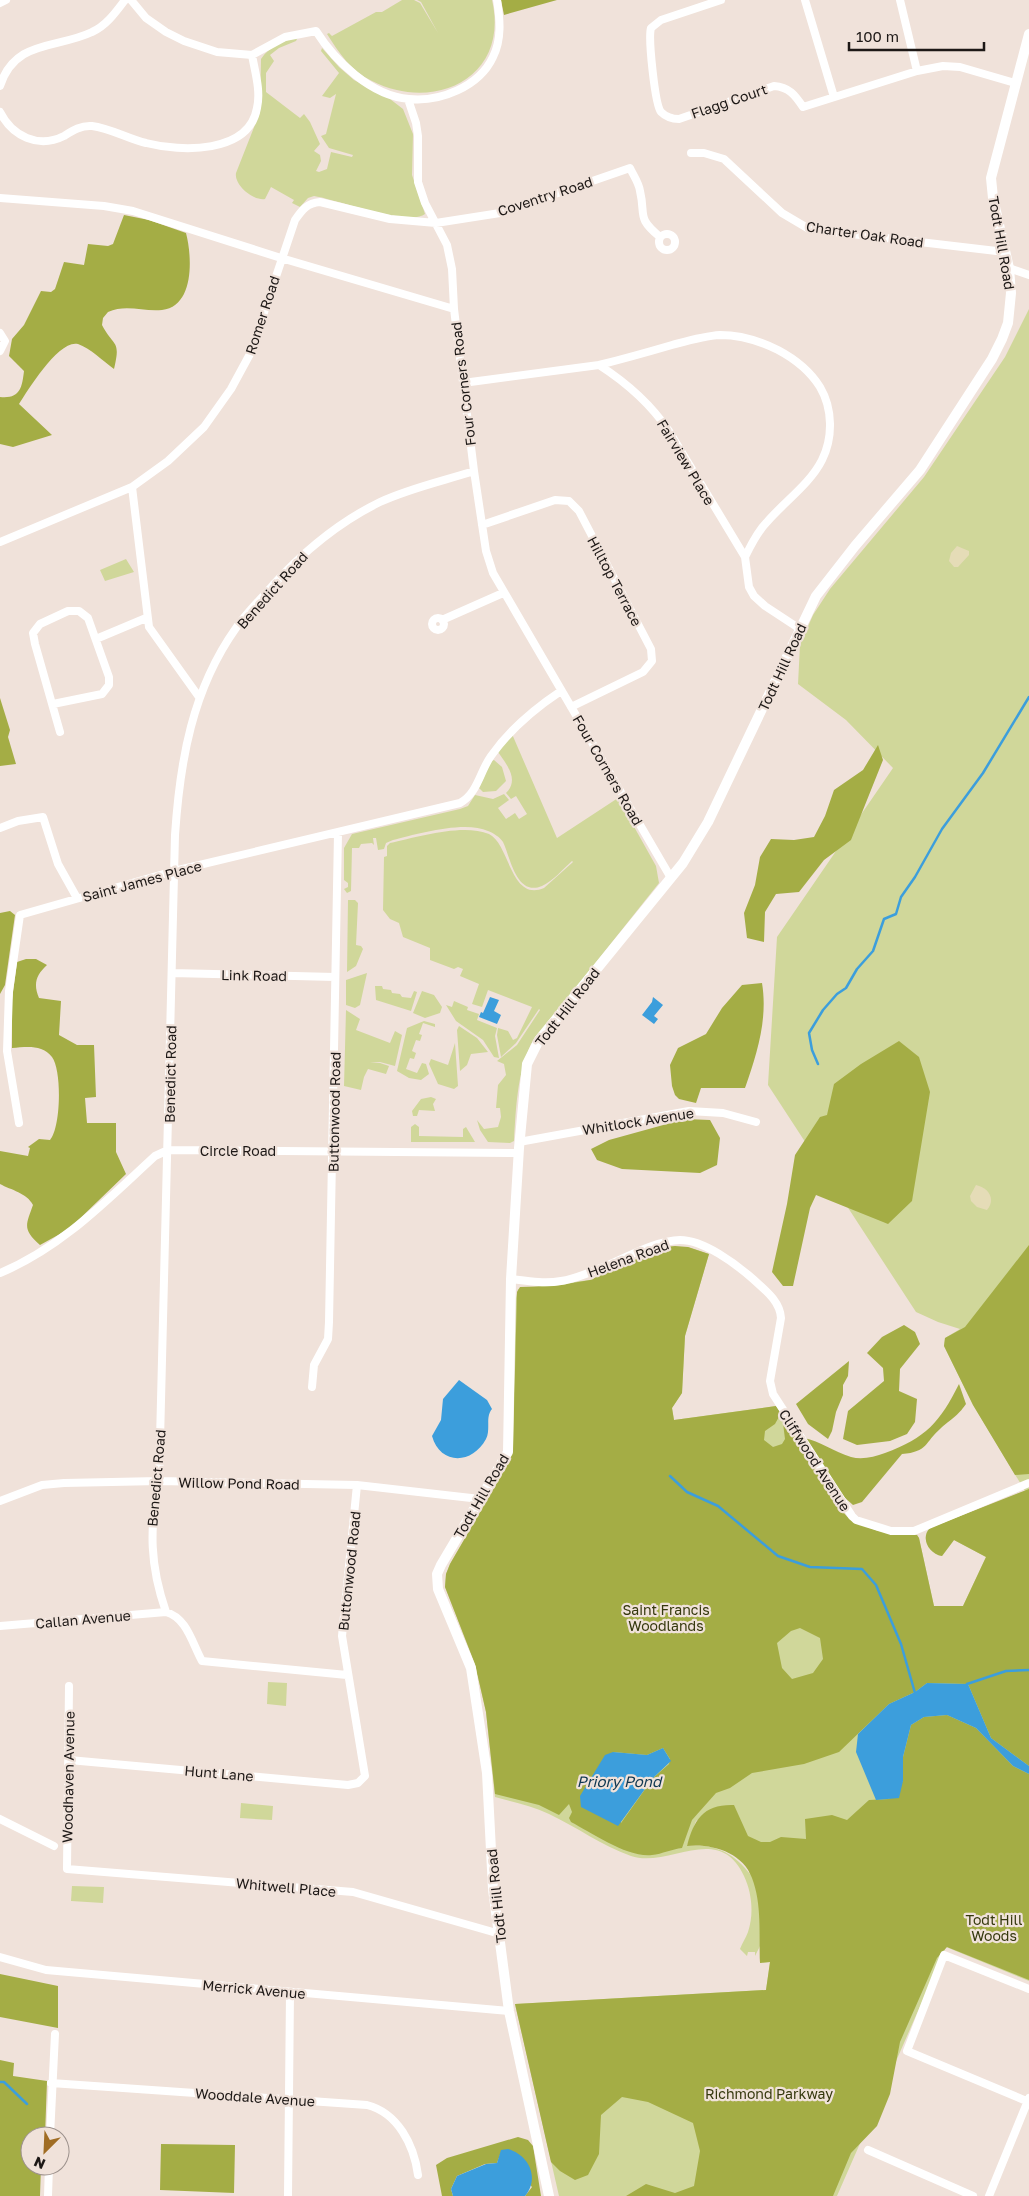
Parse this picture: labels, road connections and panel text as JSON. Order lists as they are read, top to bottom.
{
  "streets": {
    "street": [
      "Flagg Court",
      "Coventry Road",
      "Charter Oak Road",
      "Todt Hill Road",
      "Romer Road",
      "Four Corners Road",
      "Fairview Place",
      "Hilltop Terrace",
      "Benedict Road",
      "Saint James Place",
      "Link Road",
      "Buttonwood Road",
      "Whitlock Avenue",
      "Circle Road",
      "Helena Road",
      "Cliffwood Avenue",
      "Willow Pond Road",
      "Callan Avenue",
      "Hunt Lane",
      "Woodhaven Avenue",
      "Whitwell Place",
      "Merrick Avenue",
      "Wooddale Avenue"
    ]
  },
  "crossings": [
    ["Coventry Road", "Romer Road"],
    ["Charter Oak Road", "Todt Hill Road"],
    ["Todt Hill Road", "Four Corners Road"],
    ["Todt Hill Road", "Fairview Place"],
    ["Todt Hill Road", "Whitlock Avenue"],
    ["Todt Hill Road", "Circle Road"],
    ["Todt Hill Road", "Helena Road"],
    ["Todt Hill Road", "Willow Pond Road"],
    ["Todt Hill Road", "Whitwell Place"],
    ["Todt Hill Road", "Merrick Avenue"],
    ["Romer Road", "Four Corners Road"],
    ["Four Corners Road", "Hilltop Terrace"],
    ["Four Corners Road", "Benedict Road"],
    ["Four Corners Road", "Saint James Place"],
    ["Benedict Road", "Saint James Place"],
    ["Benedict Road", "Link Road"],
    ["Benedict Road", "Circle Road"],
    ["Benedict Road", "Willow Pond Road"],
    ["Benedict Road", "Callan Avenue"],
    ["Saint James Place", "Buttonwood Road"],
    ["Link Road", "Buttonwood Road"],
    ["Buttonwood Road", "Circle Road"],
    ["Buttonwood Road", "Willow Pond Road"],
    ["Buttonwood Road", "Hunt Lane"],
    ["Helena Road", "Cliffwood Avenue"],
    ["Hunt Lane", "Woodhaven Avenue"],
    ["Woodhaven Avenue", "Whitwell Place"]
  ],
  "water": ["Priory Pond"],
  "parks": ["Saint Francis Woodlands", "Todt Hill Woods", "Richmond Parkway"],
  "scale_bar": "100 m",
  "north": "bottom left"
}
